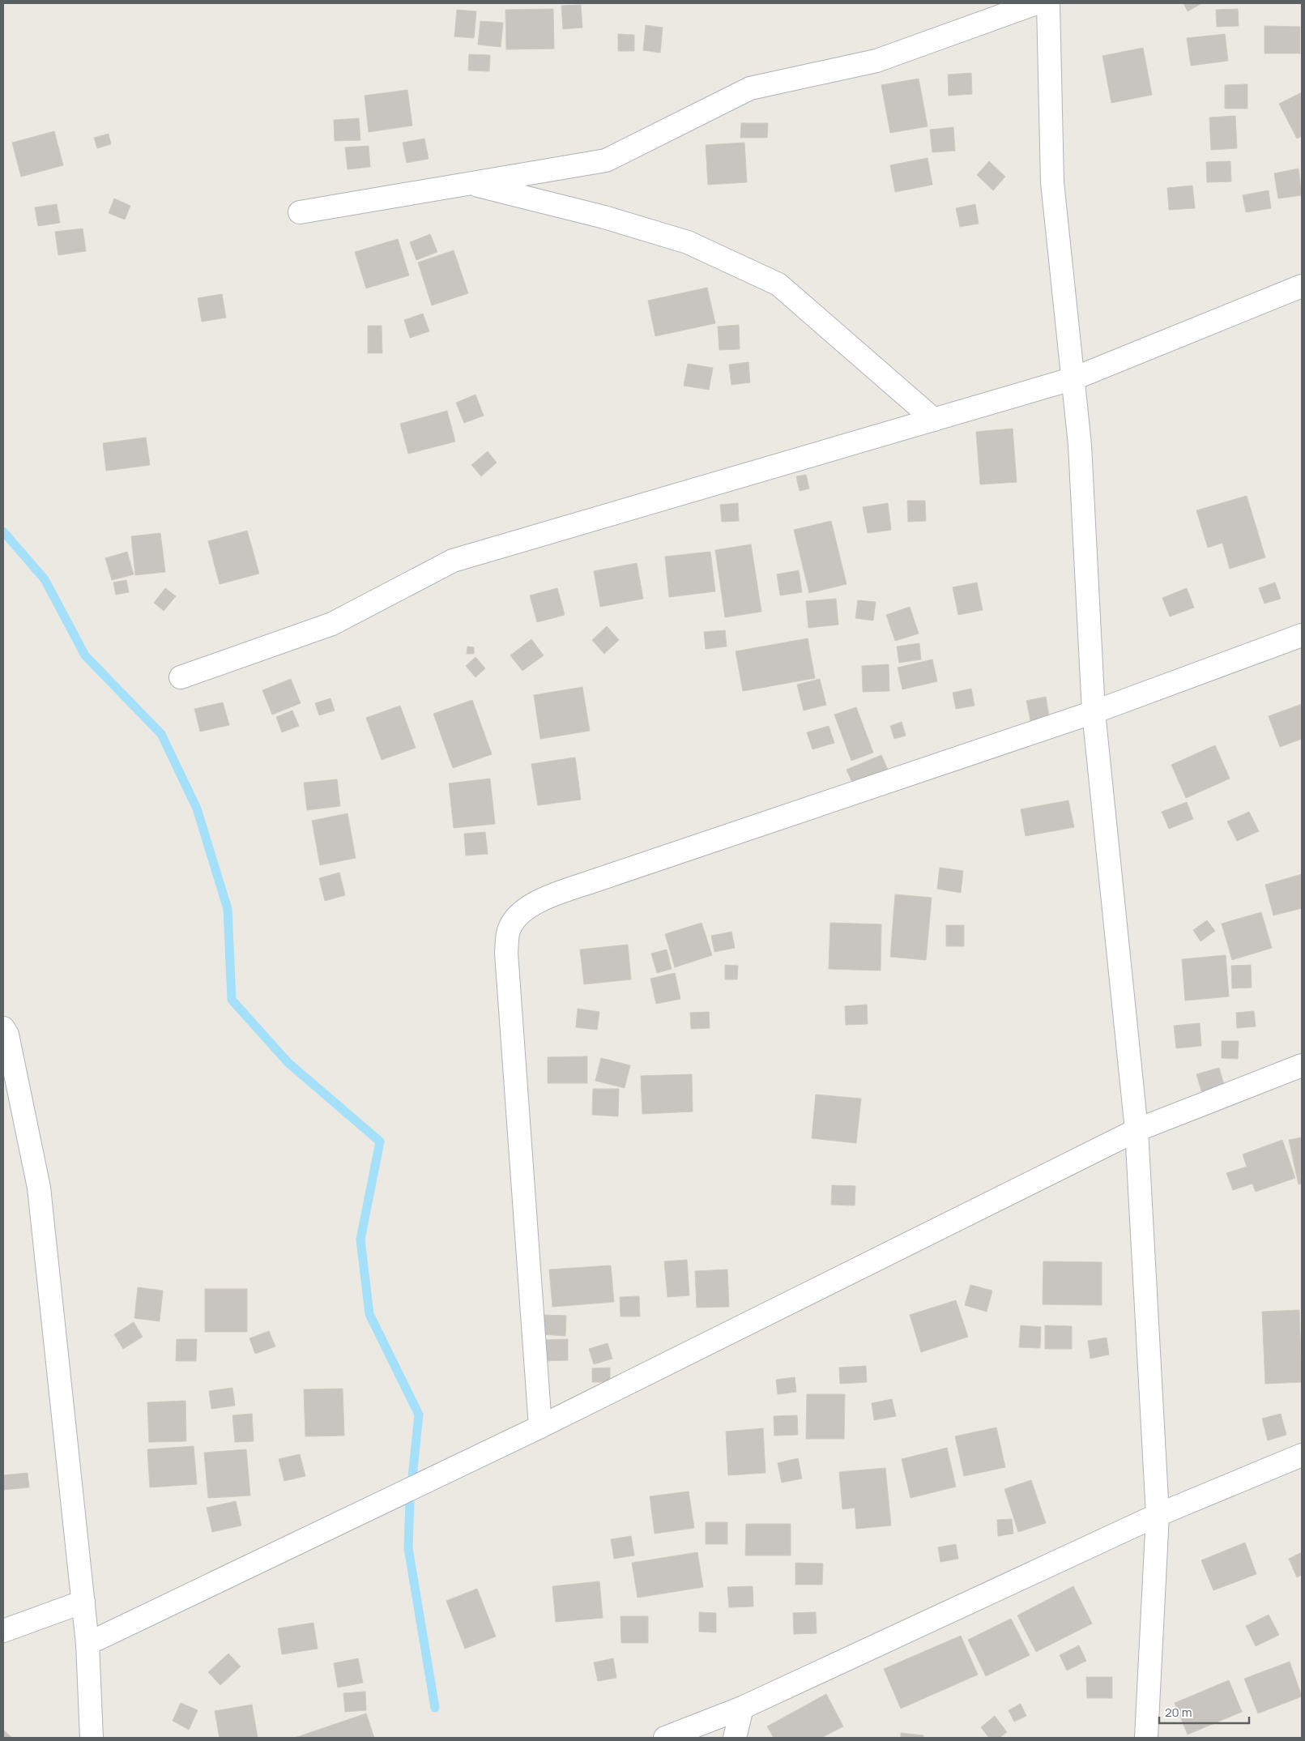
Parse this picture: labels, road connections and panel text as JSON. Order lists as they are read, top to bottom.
{
  "scale_bar": "20 m"
}
